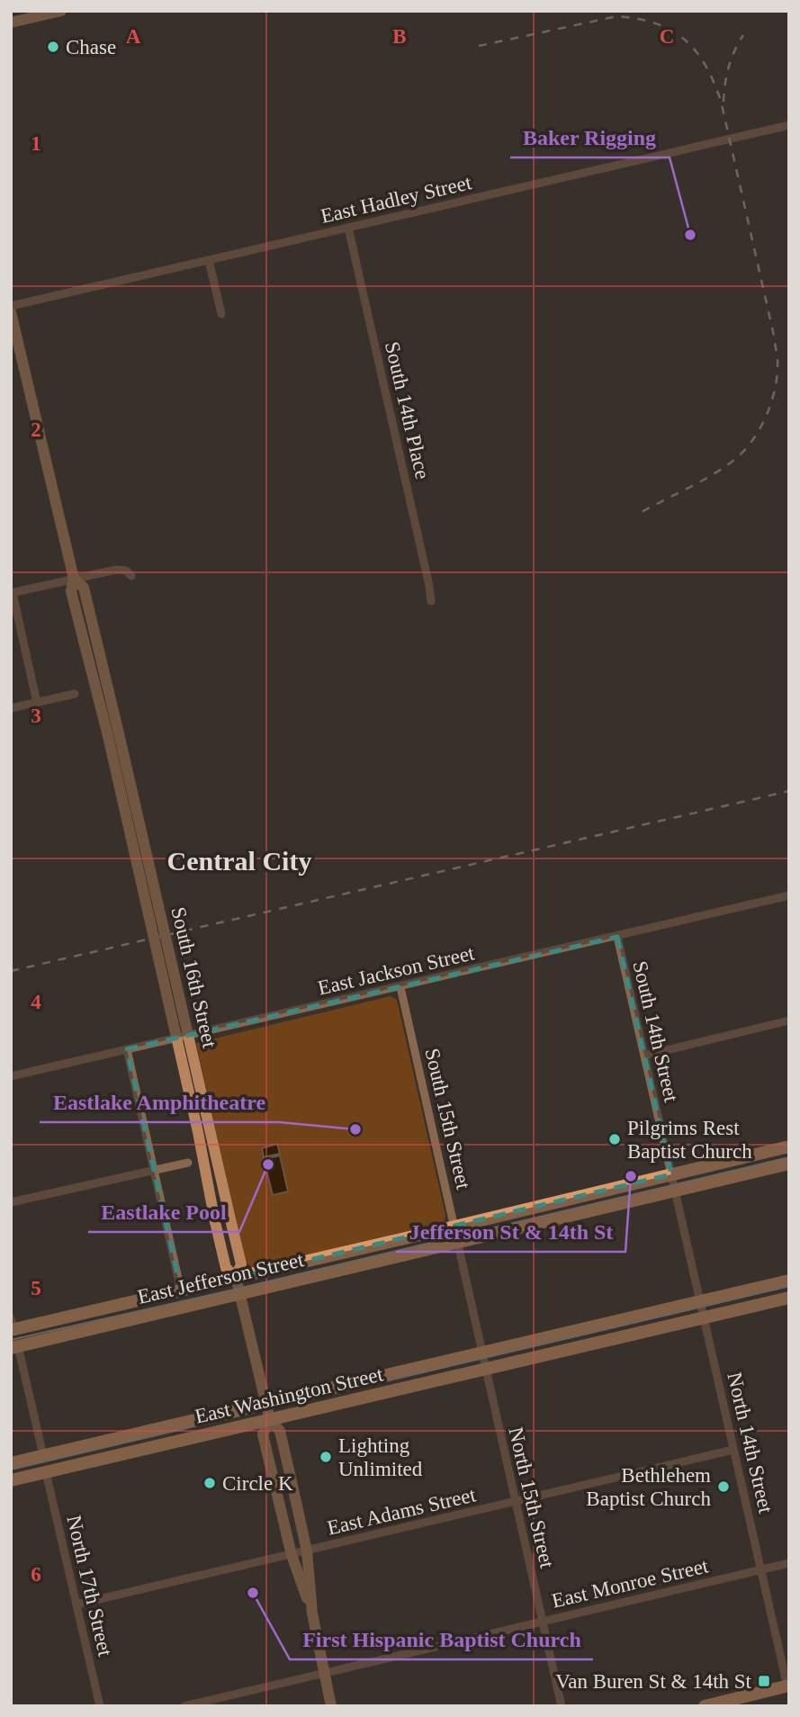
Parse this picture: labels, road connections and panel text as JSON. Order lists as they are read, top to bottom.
{
  "streets": {
    "main road": ["South 16th Street", "East Jefferson Street", "East Washington Street"],
    "street": [
      "East Hadley Street",
      "South 14th Place",
      "East Jackson Street",
      "South 14th Street",
      "South 15th Street",
      "North 14th Street",
      "North 15th Street",
      "East Adams Street",
      "East Monroe Street",
      "North 17th Street"
    ]
  },
  "crossings": [
    ["East Hadley Street", "South 14th Place"],
    ["East Jackson Street", "South 14th Street"],
    ["East Jackson Street", "South 15th Street"],
    ["South 16th Street", "East Jefferson Street"],
    ["South 16th Street", "East Washington Street"],
    ["South 14th Street", "East Jefferson Street"],
    ["South 14th Street", "East Washington Street"],
    ["South 14th Street", "North 14th Street"],
    ["South 15th Street", "East Jefferson Street"],
    ["South 15th Street", "East Washington Street"],
    ["South 15th Street", "North 15th Street"],
    ["East Washington Street", "North 14th Street"],
    ["East Washington Street", "North 15th Street"],
    ["East Washington Street", "North 17th Street"],
    ["North 14th Street", "East Adams Street"],
    ["North 14th Street", "East Monroe Street"],
    ["North 15th Street", "East Adams Street"],
    ["North 15th Street", "East Monroe Street"],
    ["East Adams Street", "North 17th Street"]
  ],
  "districts": ["Central City"],
  "places": {
    "other": [
      "Chase",
      "Baker Rigging",
      "Eastlake Amphitheatre",
      "Pilgrims Rest Baptist Church",
      "Eastlake Pool",
      "Jefferson St & 14th St",
      "Lighting Unlimited",
      "Circle K",
      "Bethlehem Baptist Church",
      "First Hispanic Baptist Church"
    ],
    "transit": ["Van Buren St & 14th St"]
  },
  "grid": {
    "columns": ["A", "B", "C"],
    "rows": [
      "1",
      "2",
      "3",
      "4",
      "5",
      "6"
    ]
  }
}
